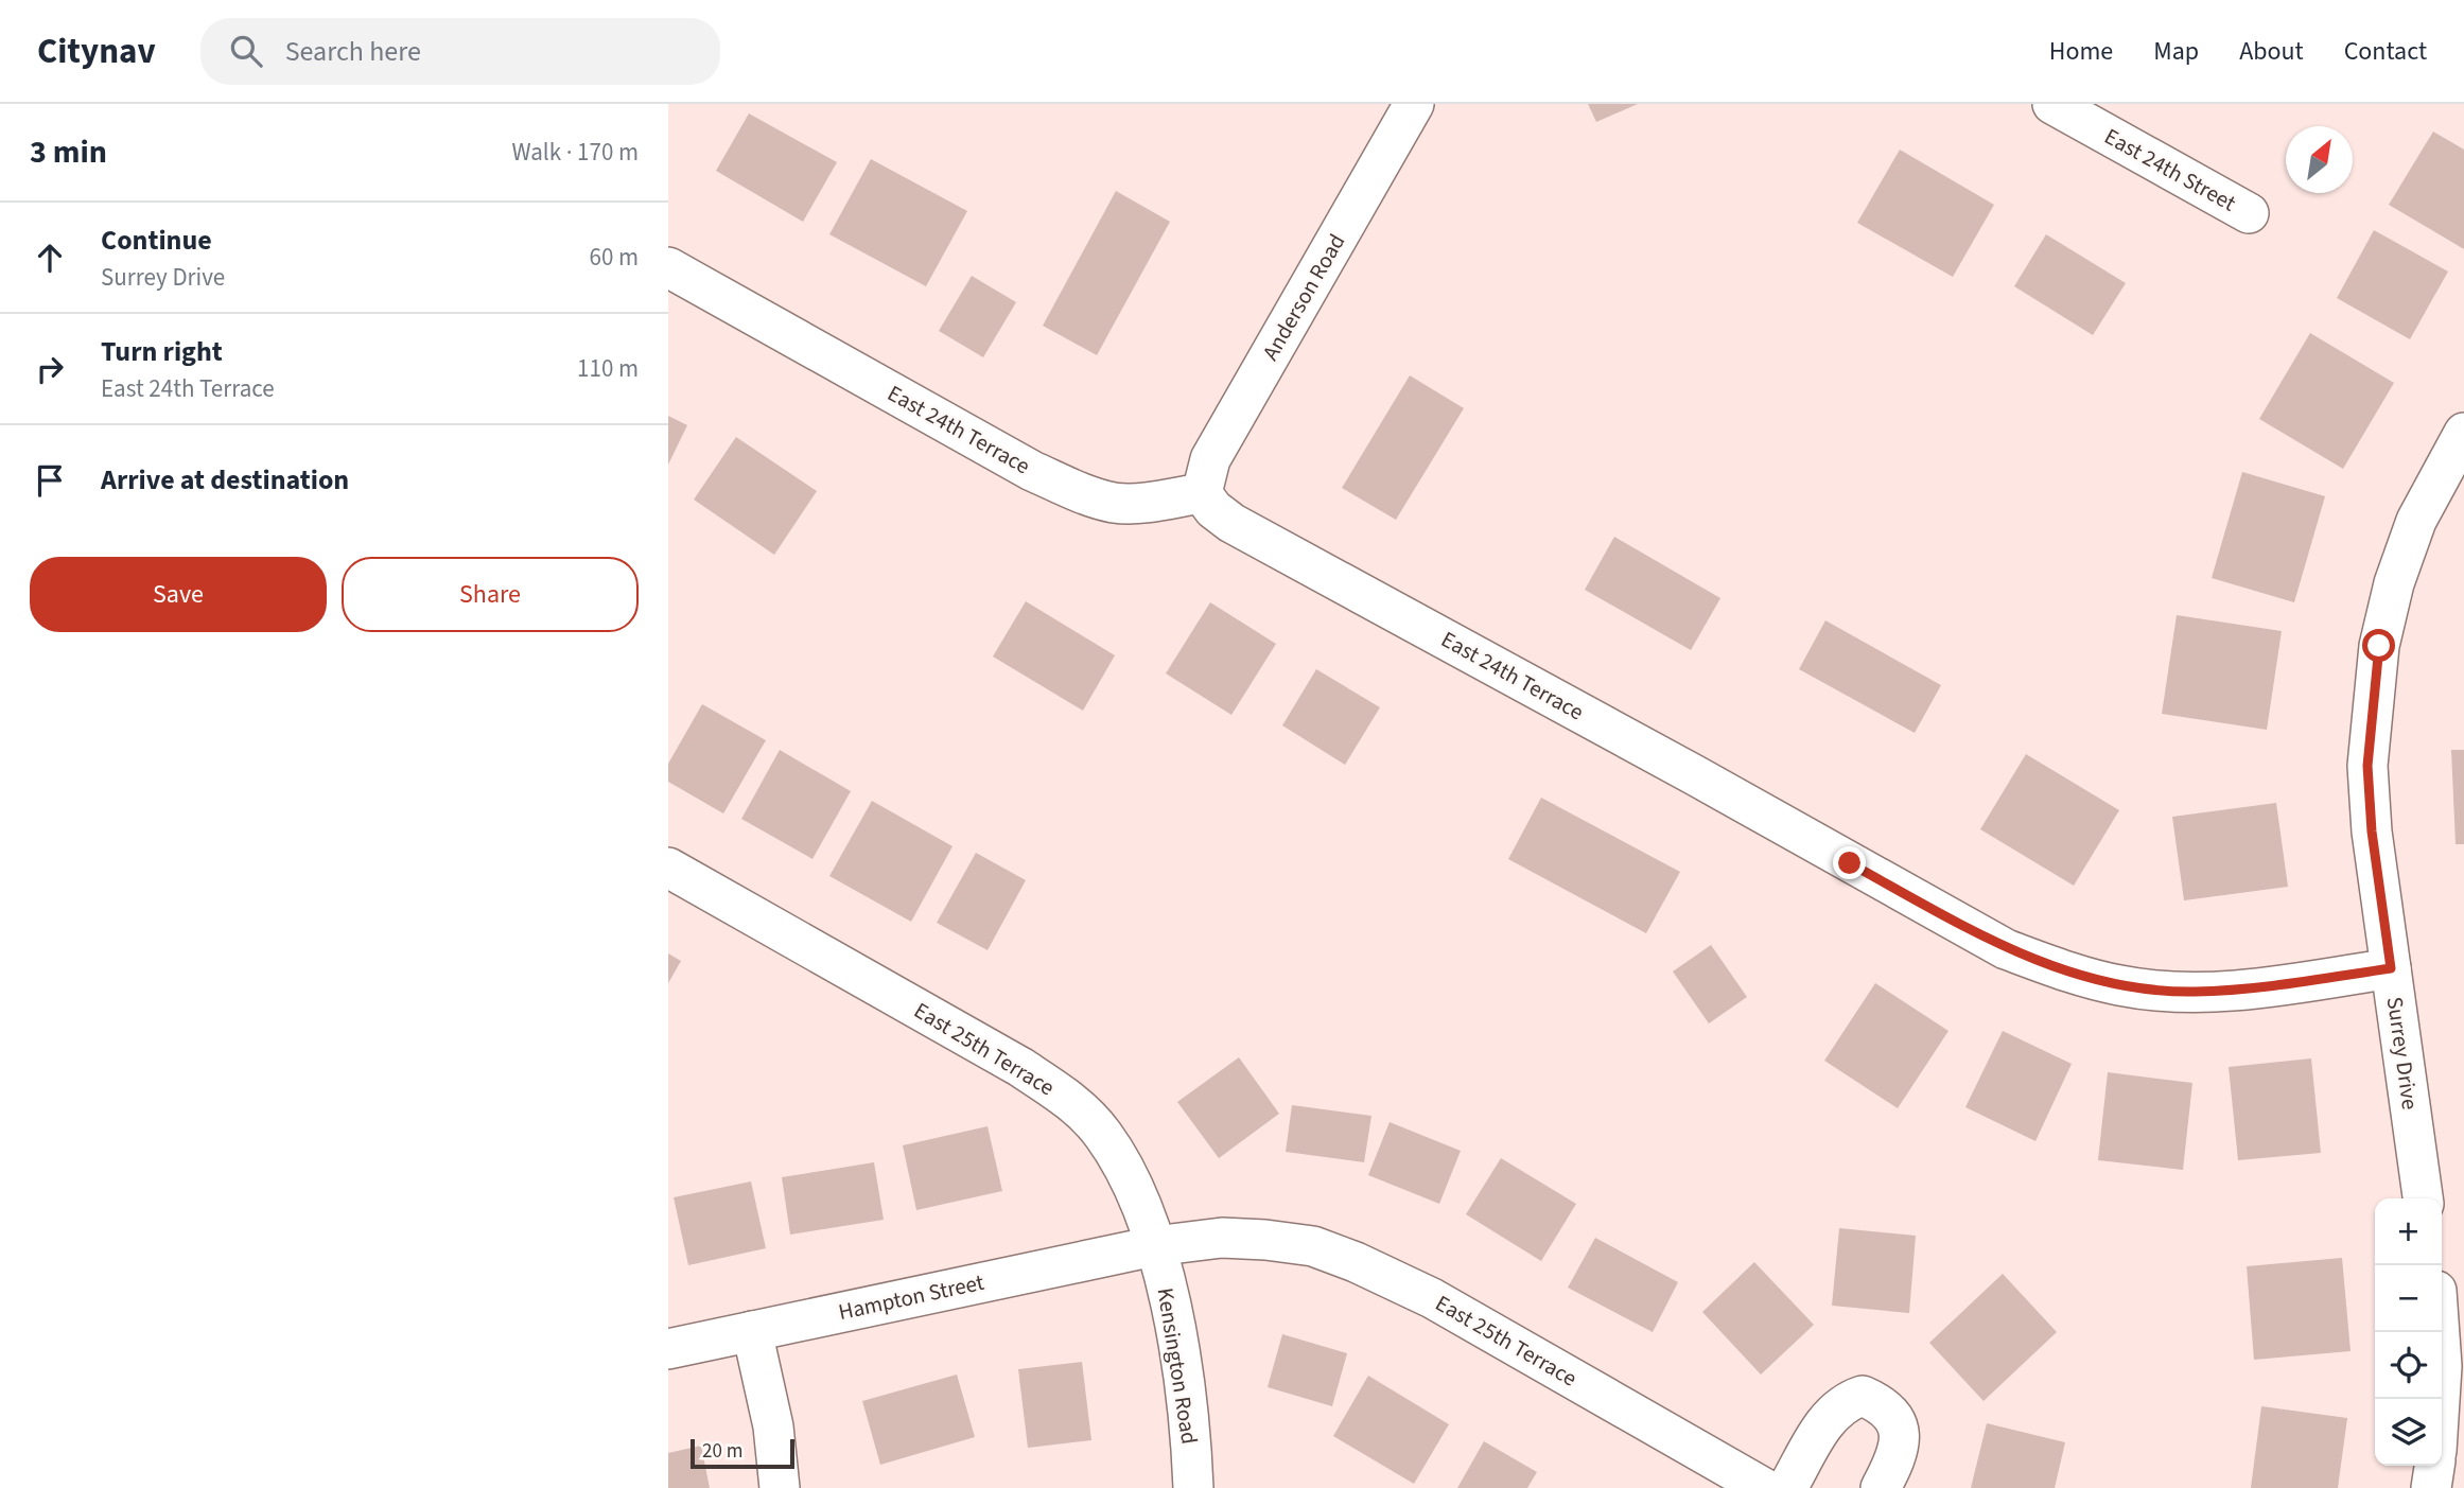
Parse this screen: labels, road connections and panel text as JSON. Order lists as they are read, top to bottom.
{
  "streets": {
    "street": [
      "East 24th Street",
      "Anderson Road",
      "East 24th Terrace",
      "East 25th Terrace",
      "Surrey Drive",
      "Hampton Street",
      "Kensington Road"
    ]
  },
  "crossings": [
    ["Anderson Road", "East 24th Terrace"],
    ["East 24th Terrace", "Surrey Drive"],
    ["East 25th Terrace", "Hampton Street"],
    ["East 25th Terrace", "Kensington Road"],
    ["Hampton Street", "Kensington Road"]
  ],
  "scale_bar": "20 m",
  "north": "top right",
  "page": {
    "header": "Citynav",
    "search": "Search here",
    "nav": [
      "Home",
      "Map",
      "About",
      "Contact"
    ],
    "heading": ["3 min", "Walk · 170 m"],
    "list": [
      ["Continue", "Surrey Drive", "60 m"],
      ["Turn right", "East 24th Terrace", "110 m"],
      "Arrive at destination"
    ],
    "buttons": ["Save", "Share"],
    "map_buttons": ["+", "−"],
    "scale": "20 m"
  }
}
